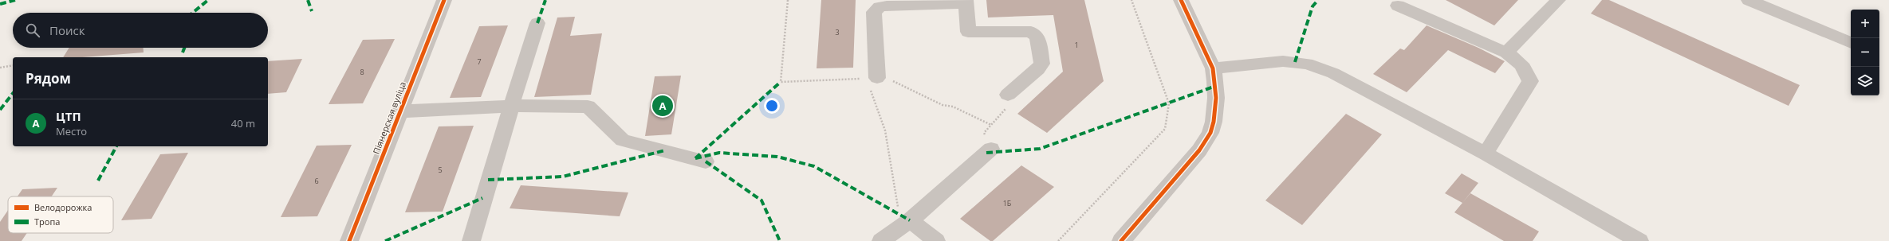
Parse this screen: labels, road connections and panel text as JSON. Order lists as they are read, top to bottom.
{
  "streets": {
    "street": ["Піянерская вуліца"]
  },
  "house_numbers": [
    "3",
    "1",
    "7",
    "8",
    "5",
    "6",
    "1Б"
  ],
  "legend": ["Велодорожка", "Тропа"],
  "page": {
    "map_buttons": ["+", "−"],
    "search": "Поиск",
    "heading": "Рядом",
    "pins": "A",
    "list": [
      {
        "mark": "A",
        "name": "ЦТП",
        "note": "Место",
        "value": "40 m"
      }
    ]
  }
}
